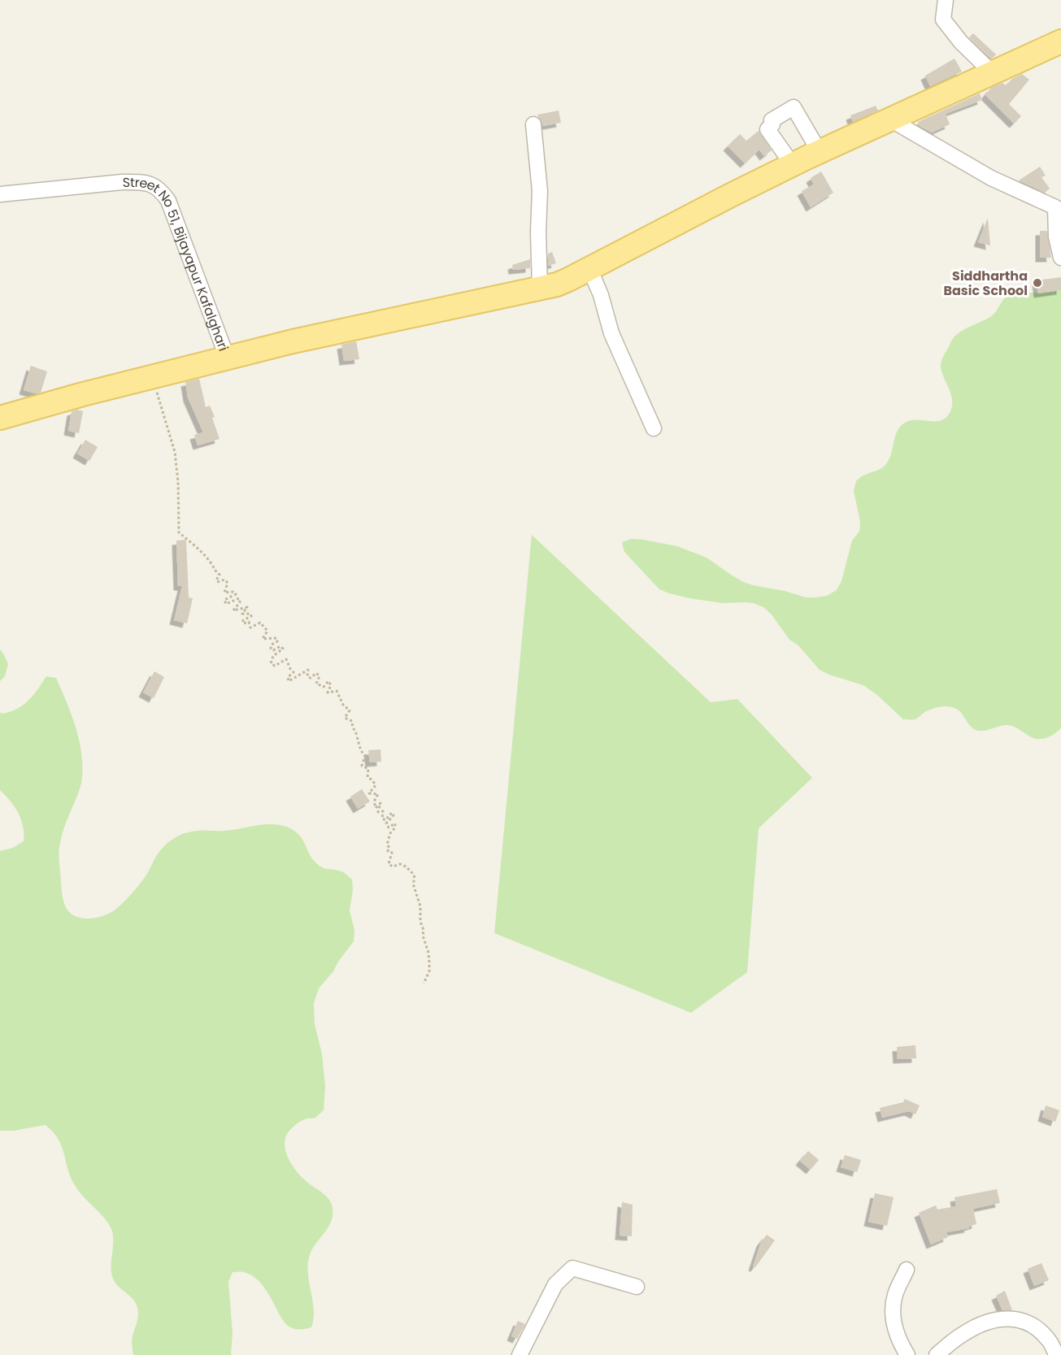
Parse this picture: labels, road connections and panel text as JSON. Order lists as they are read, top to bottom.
{
  "streets": {
    "street": ["Street No 51, Bijayapur Kafalghari"]
  },
  "places": ["Siddhartha Basic School"]
}
